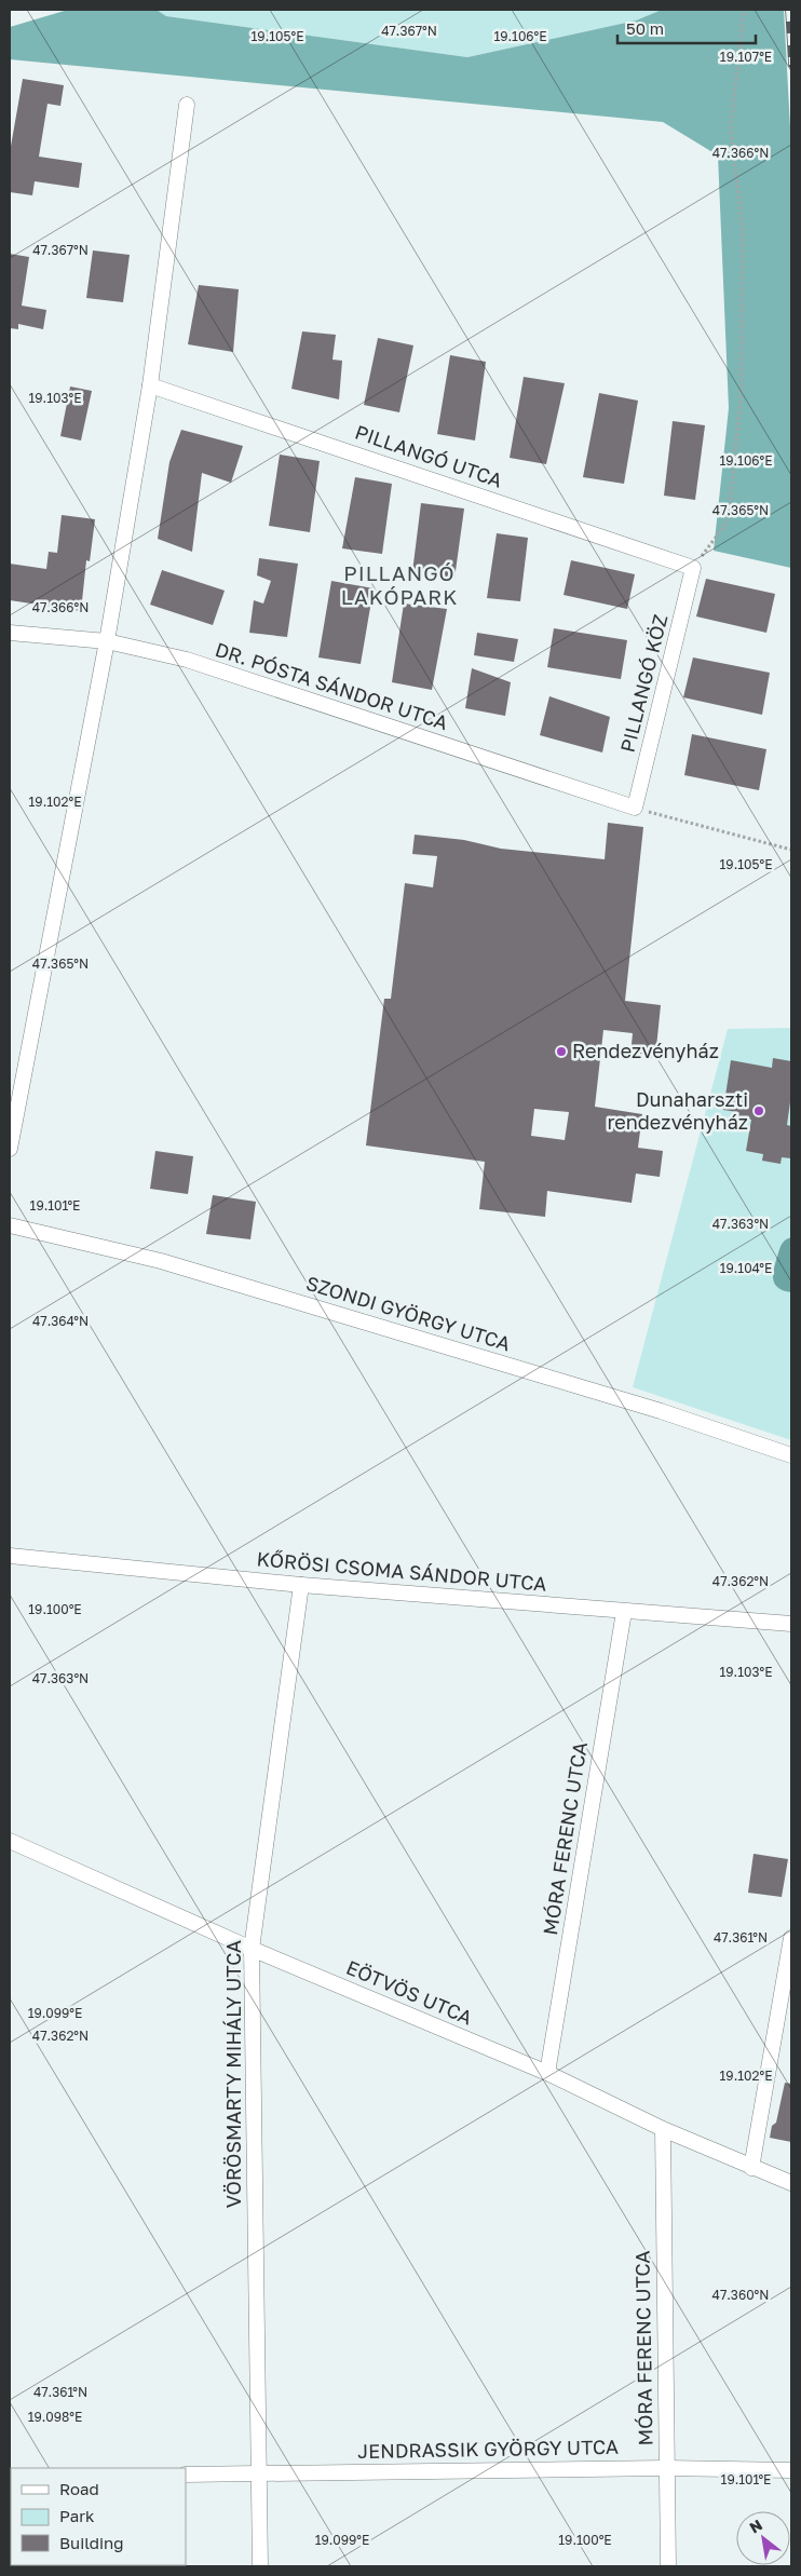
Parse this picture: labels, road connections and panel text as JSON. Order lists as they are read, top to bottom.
{
  "streets": {
    "street": [
      "PILLANGÓ UTCA",
      "PILLANGÓ KÖZ",
      "DR. PÓSTA SÁNDOR UTCA",
      "SZONDI GYÖRGY UTCA",
      "KŐRÖSI CSOMA SÁNDOR UTCA",
      "MÓRA FERENC UTCA",
      "EÖTVÖS UTCA",
      "VÖRÖSMARTY MIHÁLY UTCA",
      "JENDRASSIK GYÖRGY UTCA"
    ]
  },
  "crossings": [
    ["PILLANGÓ UTCA", "PILLANGÓ KÖZ"],
    ["PILLANGÓ KÖZ", "DR. PÓSTA SÁNDOR UTCA"],
    ["KŐRÖSI CSOMA SÁNDOR UTCA", "MÓRA FERENC UTCA"],
    ["KŐRÖSI CSOMA SÁNDOR UTCA", "VÖRÖSMARTY MIHÁLY UTCA"],
    ["MÓRA FERENC UTCA", "EÖTVÖS UTCA"],
    ["MÓRA FERENC UTCA", "JENDRASSIK GYÖRGY UTCA"],
    ["EÖTVÖS UTCA", "VÖRÖSMARTY MIHÁLY UTCA"],
    ["VÖRÖSMARTY MIHÁLY UTCA", "JENDRASSIK GYÖRGY UTCA"]
  ],
  "districts": ["PILLANGÓ LAKÓPARK"],
  "places": ["Rendezvényház", "Dunaharszti rendezvényház"],
  "legend": ["Road", "Park", "Building"],
  "scale_bar": "50 m",
  "north": "top left",
  "coordinates": [
    "47.367°N",
    "19.105°E",
    "19.106°E",
    "19.107°E",
    "47.366°N",
    "19.103°E",
    "47.365°N",
    "19.102°E",
    "19.101°E",
    "47.363°N",
    "19.104°E",
    "47.364°N",
    "47.362°N",
    "19.100°E",
    "47.361°N",
    "19.099°E",
    "47.360°N",
    "19.098°E"
  ]
}
